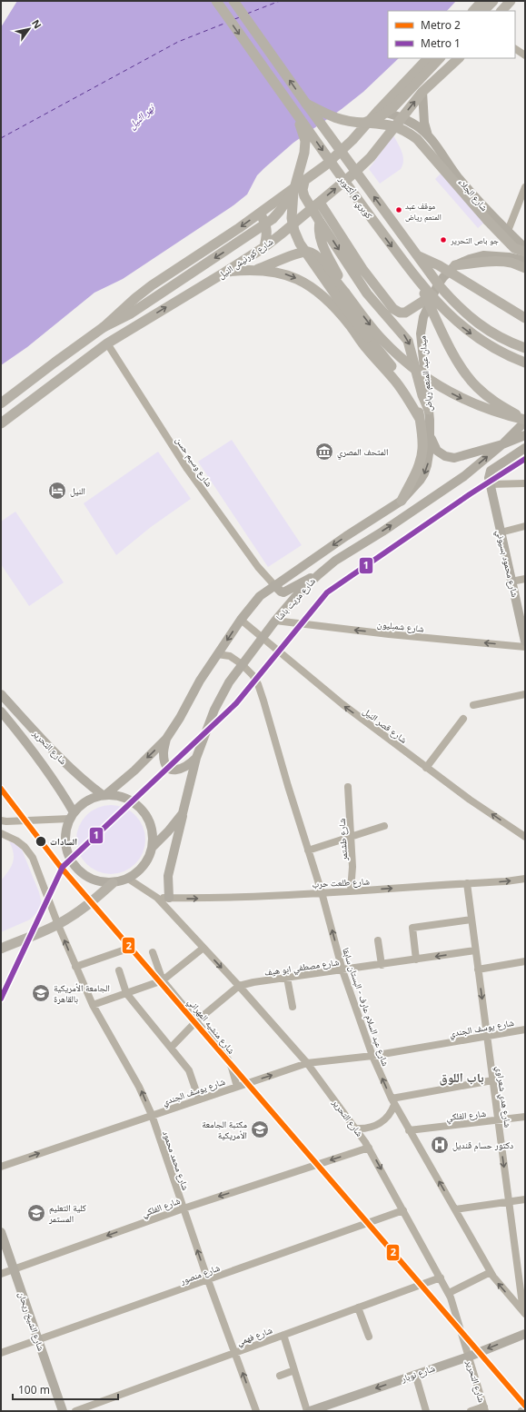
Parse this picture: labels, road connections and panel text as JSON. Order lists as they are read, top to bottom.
{
  "streets": {
    "highway": ["كوبري 6 أكتوبر", "شارع كورنيش النيل"],
    "main road": [
      "شارع الجلاء",
      "ميدان عبد المنعم رياض",
      "شارع محمود بسيوني",
      "شارع مريت باشا",
      "شارع التحرير",
      "شارع الشيخ ريحان",
      "شارع نوبار"
    ],
    "street": [
      "شارع وسيم حسن",
      "شارع شمبليون",
      "شارع قصر النيل",
      "شارع طشتمر",
      "شارع طلعت حرب",
      "شارع مصطفي ابو هيف",
      "شارع عبد السلام عارف - البستان سابقا",
      "شارع منشيه المهراني",
      "شارع يوسف الجندي",
      "شارع هدي شعراوي",
      "شارع الفلكي",
      "شارع محمد محمود",
      "شارع منصور",
      "شارع فهمي"
    ]
  },
  "crossings": [
    ["شارع الجلاء", "شارع كورنيش النيل"],
    ["شارع كورنيش النيل", "شارع وسيم حسن"],
    ["ميدان عبد المنعم رياض", "شارع مريت باشا"],
    ["شارع وسيم حسن", "شارع مريت باشا"],
    ["شارع مريت باشا", "شارع شمبليون"],
    ["شارع مريت باشا", "شارع قصر النيل"],
    ["شارع مريت باشا", "شارع التحرير"],
    ["شارع مريت باشا", "شارع عبد السلام عارف - البستان سابقا"],
    ["شارع التحرير", "شارع طلعت حرب"],
    ["شارع التحرير", "شارع مصطفي ابو هيف"],
    ["شارع التحرير", "شارع يوسف الجندي"],
    ["شارع التحرير", "شارع الفلكي"],
    ["شارع التحرير", "شارع منصور"],
    ["شارع التحرير", "شارع فهمي"],
    ["شارع التحرير", "شارع نوبار"],
    ["شارع طشتمر", "شارع طلعت حرب"],
    ["شارع طلعت حرب", "شارع عبد السلام عارف - البستان سابقا"],
    ["شارع طلعت حرب", "شارع هدي شعراوي"],
    ["شارع مصطفي ابو هيف", "شارع عبد السلام عارف - البستان سابقا"],
    ["شارع مصطفي ابو هيف", "شارع هدي شعراوي"],
    ["شارع عبد السلام عارف - البستان سابقا", "شارع يوسف الجندي"],
    ["شارع عبد السلام عارف - البستان سابقا", "شارع هدي شعراوي"],
    ["شارع عبد السلام عارف - البستان سابقا", "شارع الفلكي"],
    ["شارع منشيه المهراني", "شارع يوسف الجندي"],
    ["شارع يوسف الجندي", "شارع هدي شعراوي"],
    ["شارع يوسف الجندي", "شارع محمد محمود"],
    ["شارع هدي شعراوي", "شارع الفلكي"],
    ["شارع الفلكي", "شارع محمد محمود"],
    ["شارع الفلكي", "شارع الشيخ ريحان"],
    ["شارع محمد محمود", "شارع منصور"],
    ["شارع محمد محمود", "شارع فهمي"],
    ["شارع منصور", "شارع الشيخ ريحان"]
  ],
  "one_way": [
    "شارع شمبليون",
    "شارع قصر النيل",
    "شارع طلعت حرب",
    "شارع عبد السلام عارف - البستان سابقا",
    "شارع يوسف الجندي",
    "شارع الفلكي",
    "شارع نوبار"
  ],
  "districts": ["باب اللوق"],
  "water": ["نهر النيل"],
  "places": {
    "other": ["موقف عبد المنعم رياض", "جو باص التحرير", "السادات"],
    "museum": ["المتحف المصري"],
    "hotel": ["النيل"],
    "school or university": ["الجامعة الأمريكية بالقاهرة", "مكتبة الجامعة الأمريكية", "كلية التعليم المستمر"],
    "hospital": ["دكتور حسام قنديل"]
  },
  "lines": ["metro line 1", "metro line 2"],
  "legend": ["Metro 2", "Metro 1"],
  "scale_bar": "100 m",
  "north": "top right"
}
